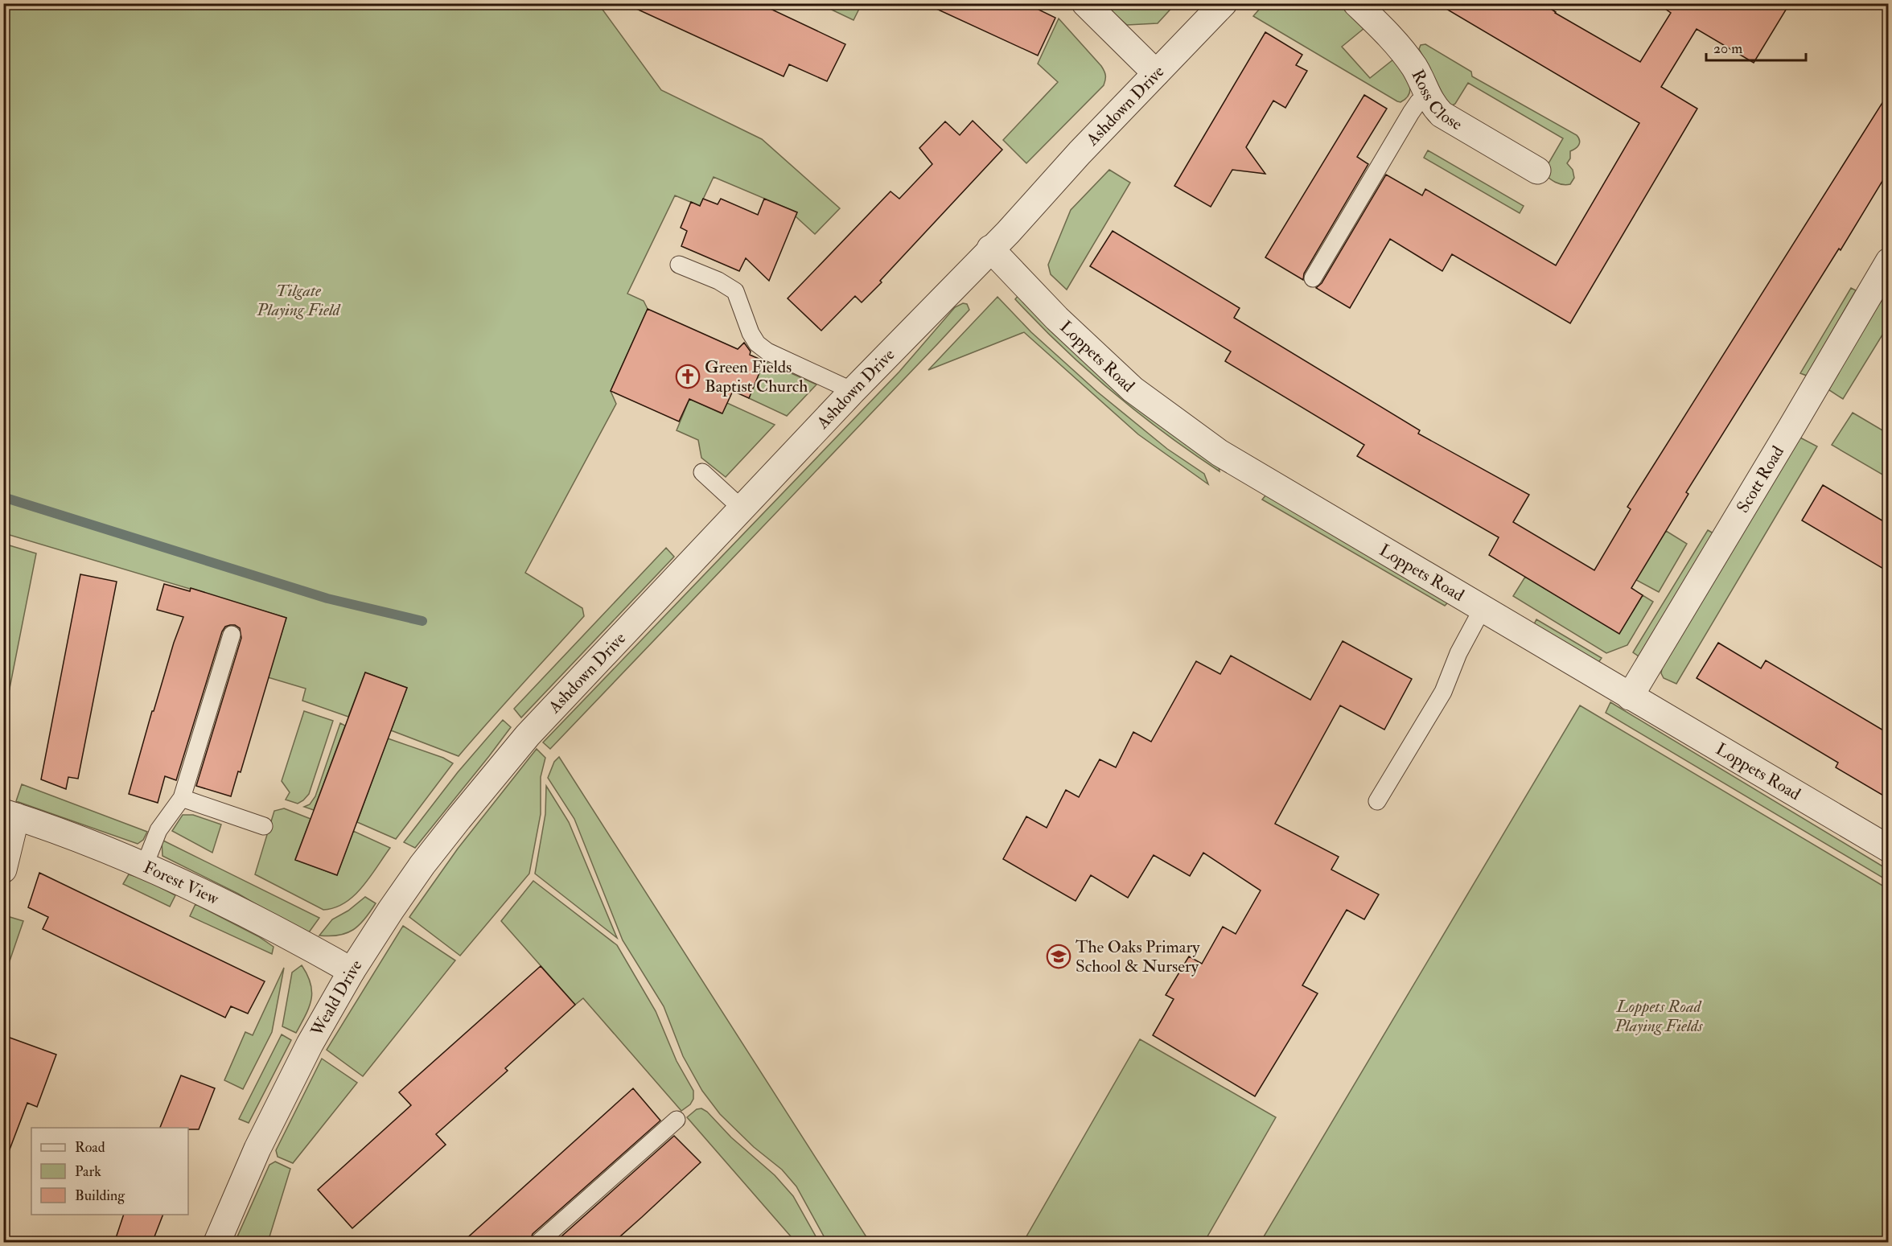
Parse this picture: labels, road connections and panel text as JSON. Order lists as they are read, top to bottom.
{
  "streets": {
    "street": [
      "Ross Close",
      "Ashdown Drive",
      "Loppets Road",
      "Scott Road",
      "Forest View",
      "Weald Drive"
    ]
  },
  "crossings": [
    ["Ashdown Drive", "Loppets Road"],
    ["Ashdown Drive", "Weald Drive"],
    ["Loppets Road", "Scott Road"],
    ["Forest View", "Weald Drive"]
  ],
  "parks": ["Tilgate Playing Field", "Loppets Road Playing Fields"],
  "places": {
    "church": ["Green Fields Baptist Church"],
    "school or university": ["The Oaks Primary School & Nursery"]
  },
  "legend": ["Road", "Park", "Building"],
  "scale_bar": "20 m"
}
